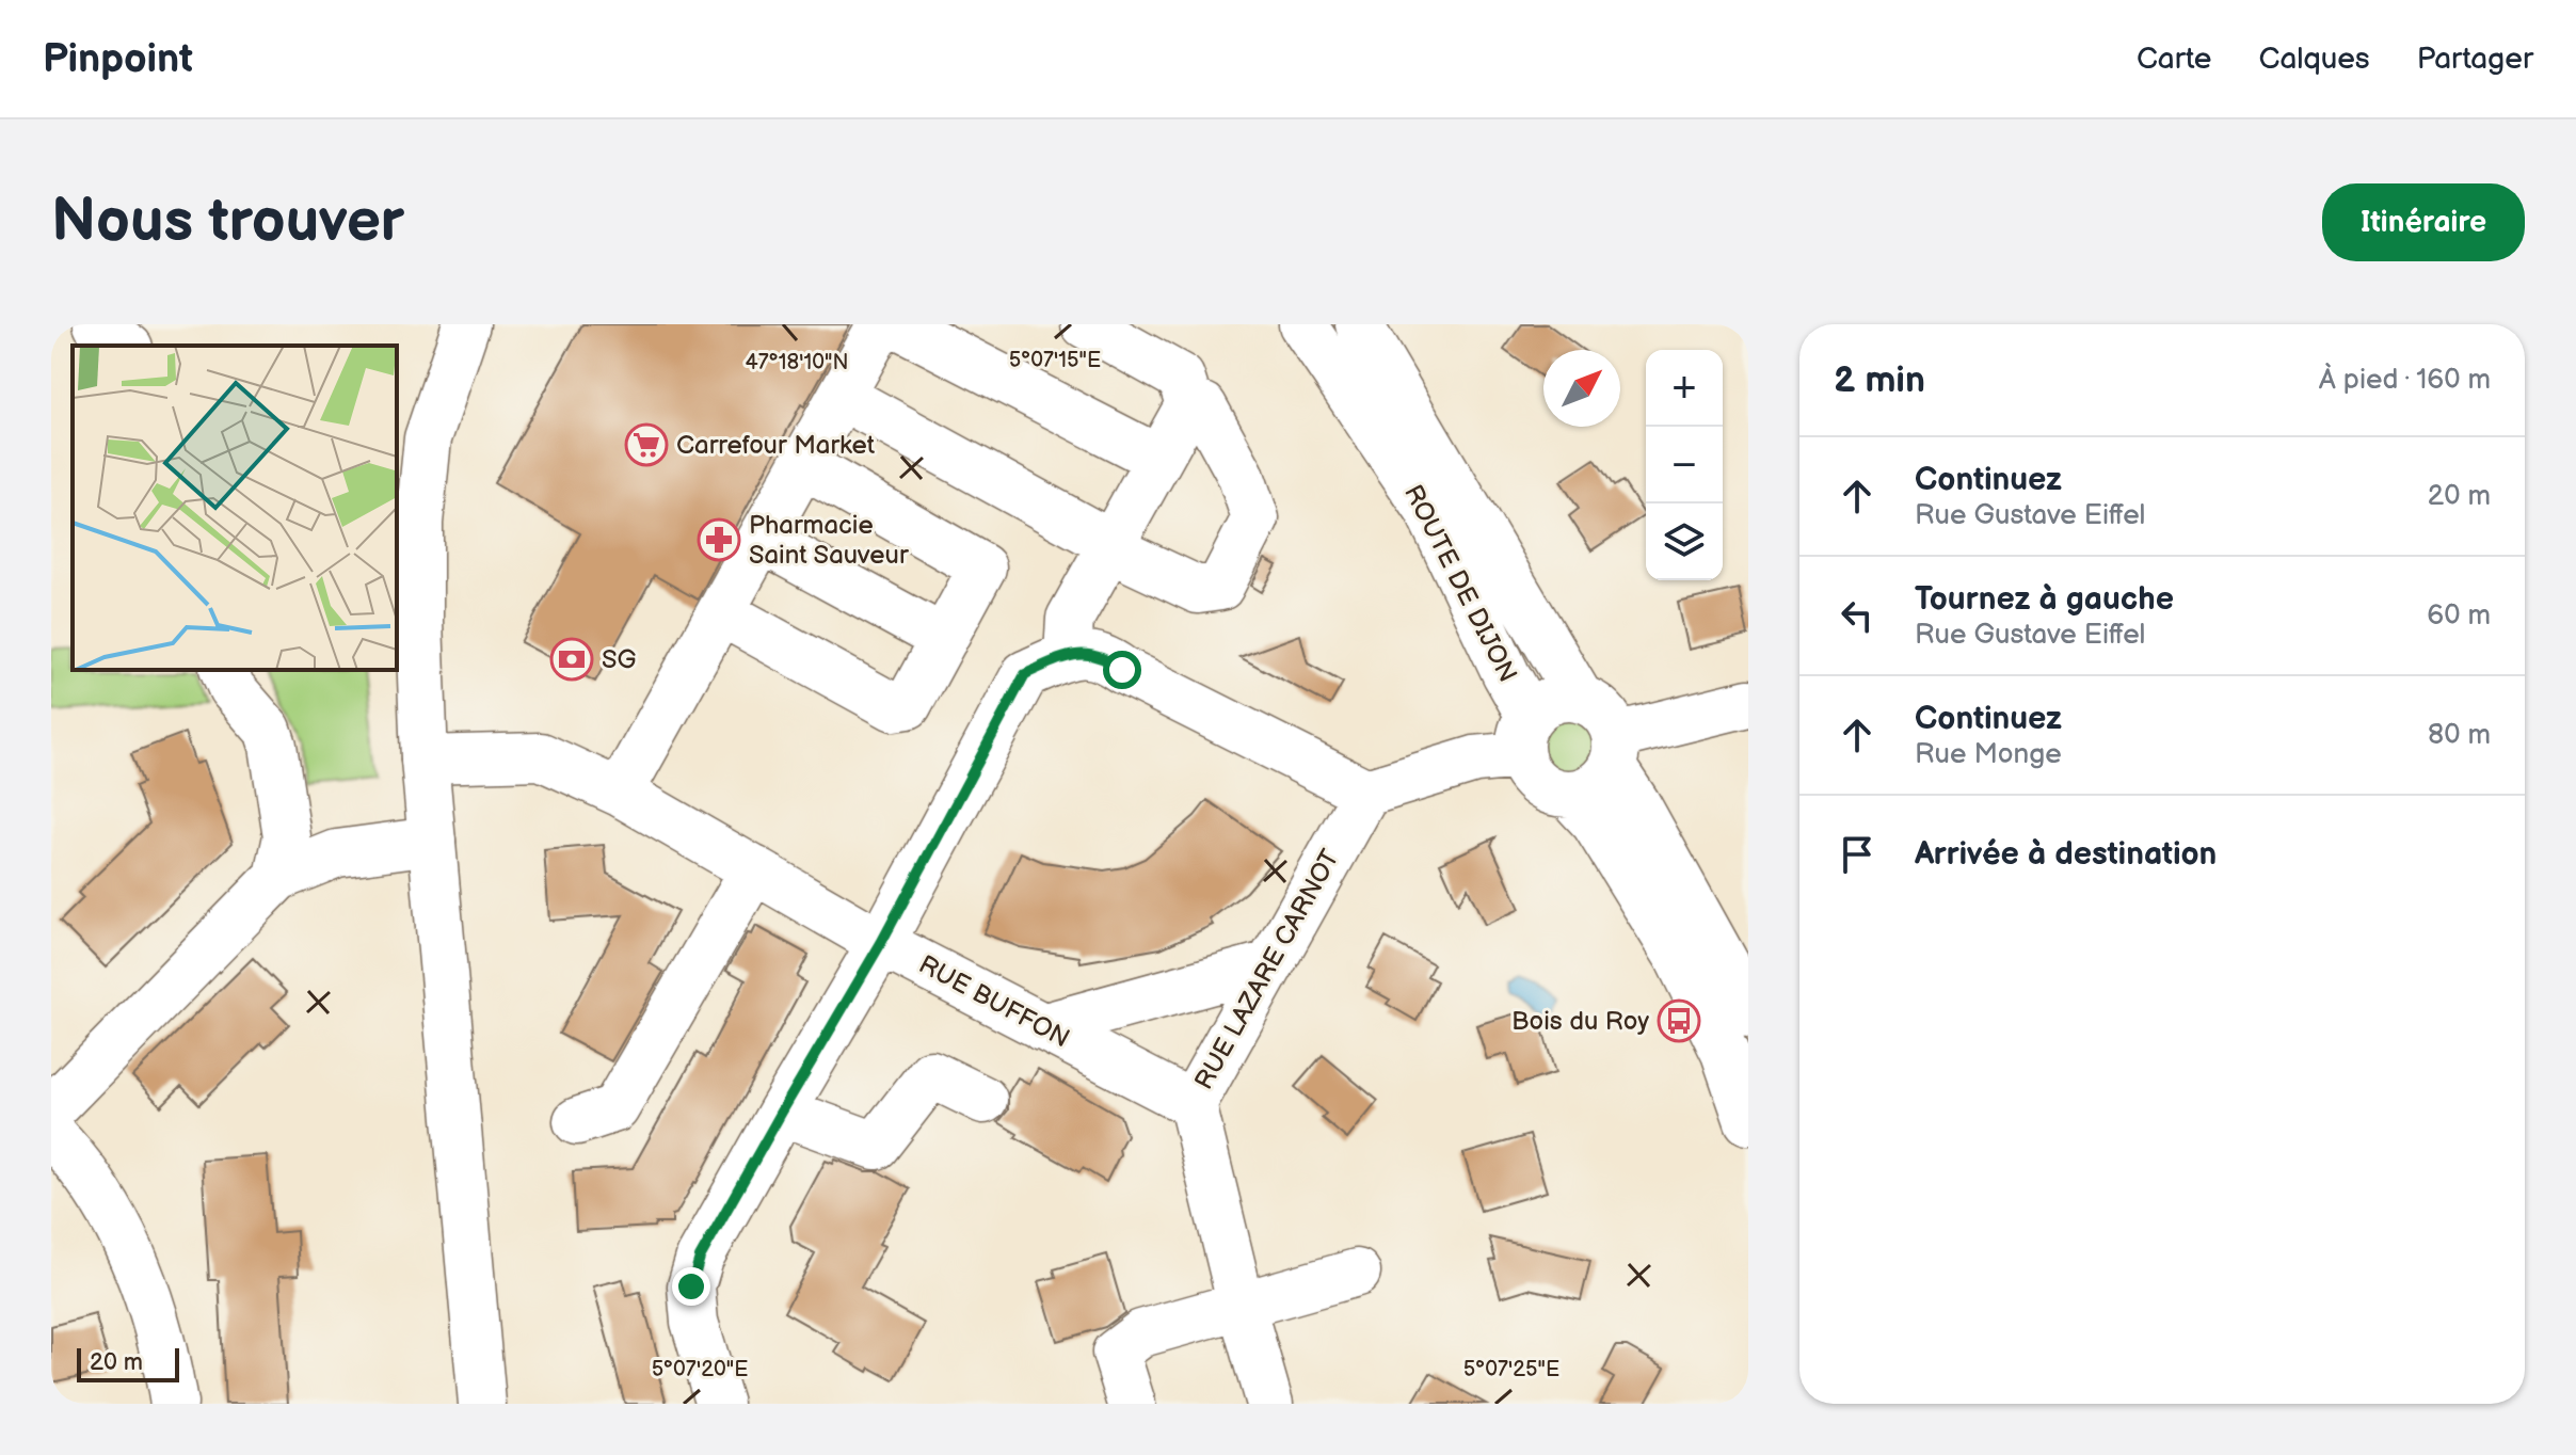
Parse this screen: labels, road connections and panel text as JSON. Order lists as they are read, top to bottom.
{
  "streets": {
    "street": ["ROUTE DE DIJON", "RUE LAZARE CARNOT", "RUE BUFFON"]
  },
  "crossings": [
    ["RUE LAZARE CARNOT", "RUE BUFFON"]
  ],
  "places": {
    "supermarket": ["Carrefour Market"],
    "pharmacy": ["Pharmacie Saint Sauveur"],
    "bank": ["SG"],
    "bus stop": ["Bois du Roy"]
  },
  "scale_bar": "20 m",
  "north": "top right",
  "page": {
    "header": "Pinpoint",
    "nav": ["Carte", "Calques", "Partager"],
    "buttons": "Itinéraire",
    "title": "Nous trouver",
    "heading": ["2 min", "À pied · 160 m"],
    "map_buttons": ["+", "−"],
    "list": [
      ["Continuez", "Rue Gustave Eiffel", "20 m"],
      ["Tournez à gauche", "Rue Gustave Eiffel", "60 m"],
      ["Continuez", "Rue Monge", "80 m"],
      "Arrivée à destination"
    ],
    "scale": "20 m"
  },
  "coordinates": [
    "5°07'15\"E",
    "47°18'10\"N",
    "5°07'20\"E",
    "5°07'25\"E"
  ]
}
